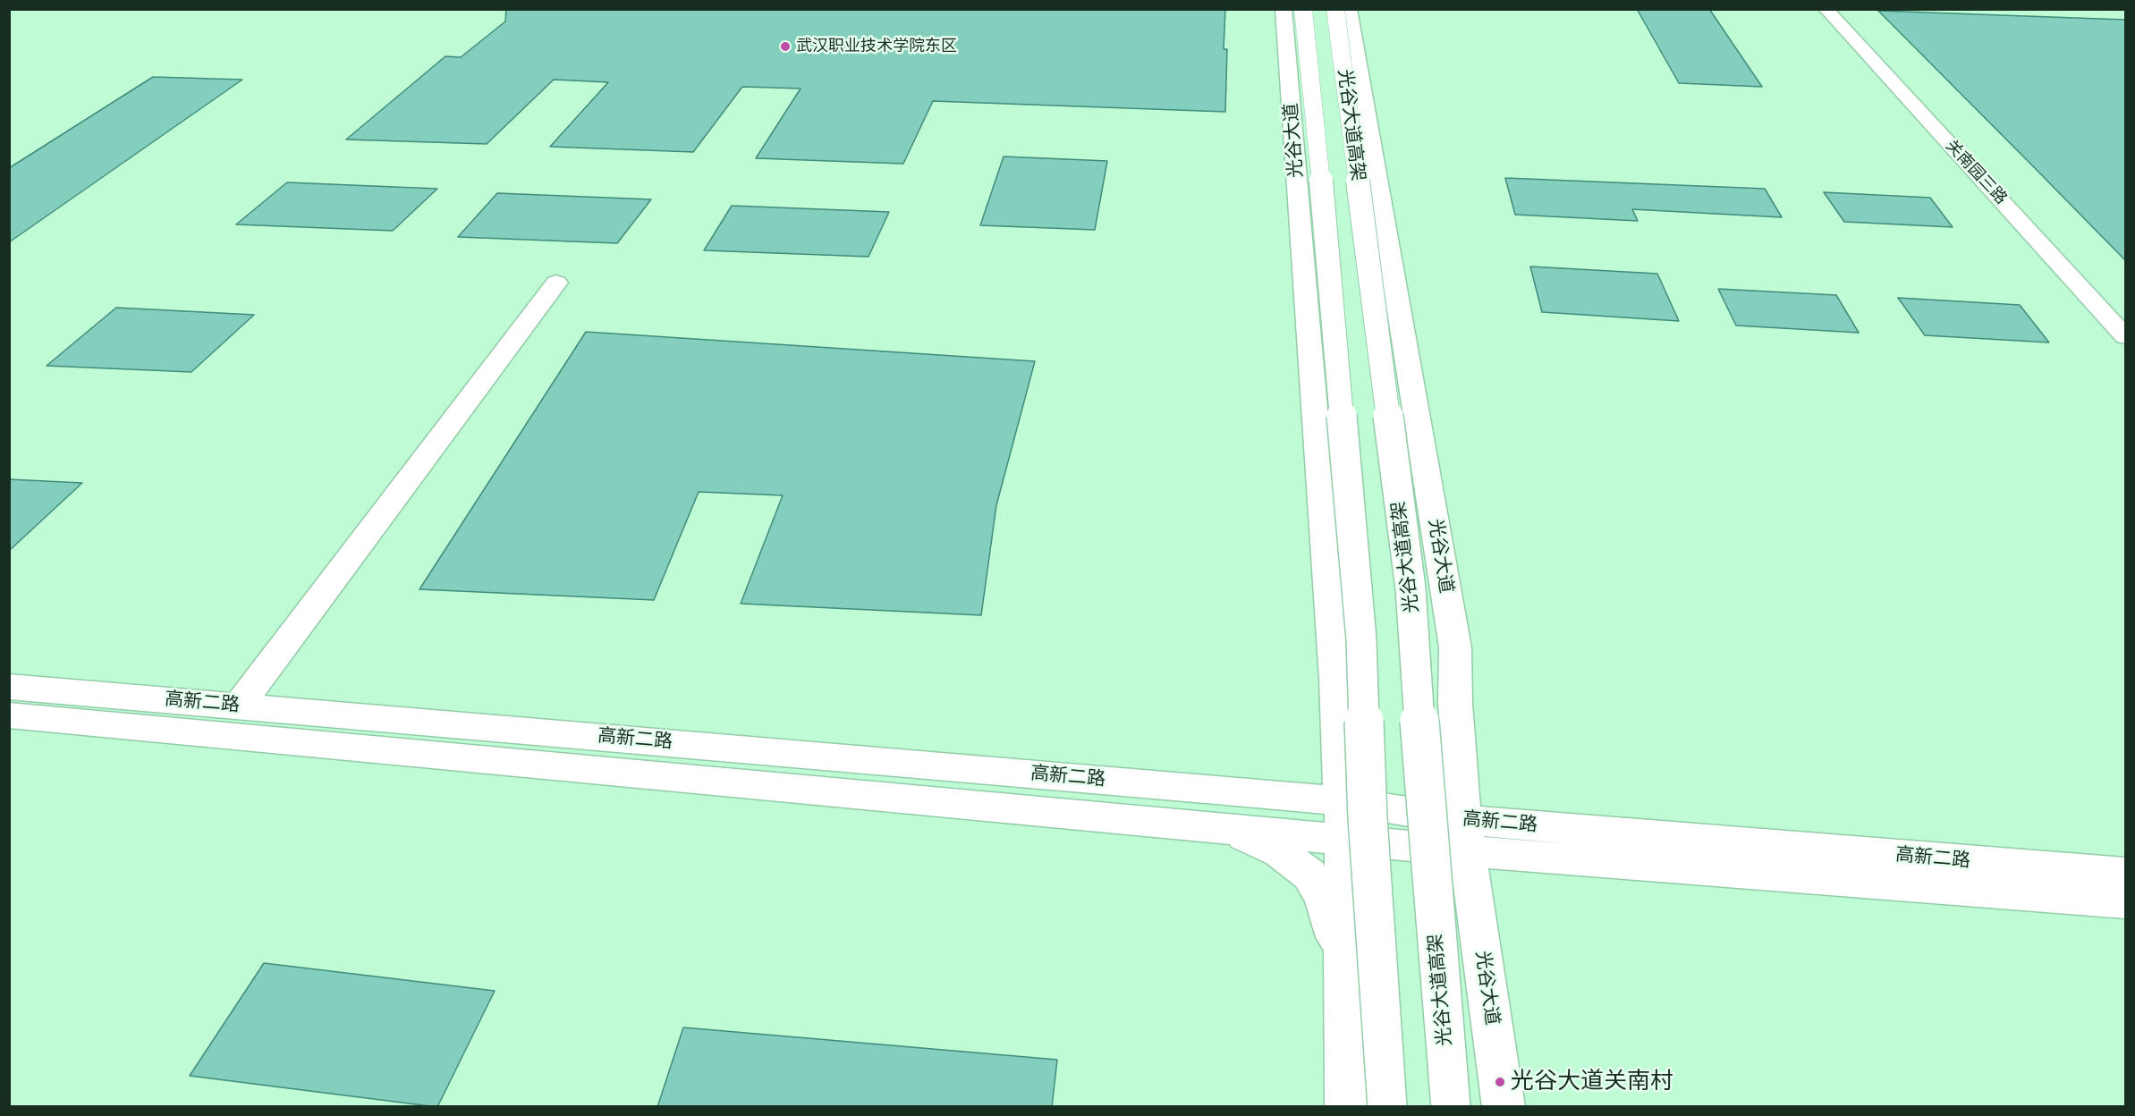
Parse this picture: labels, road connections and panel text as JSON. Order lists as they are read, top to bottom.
{
  "streets": {
    "main road": [
      "光谷大道高架",
      "光谷大道",
      "关南园三路",
      "高新二路"
    ]
  },
  "crossings": [
    ["光谷大道", "高新二路"]
  ],
  "places": ["武汉职业技术学院东区", "光谷大道关南村"]
}
